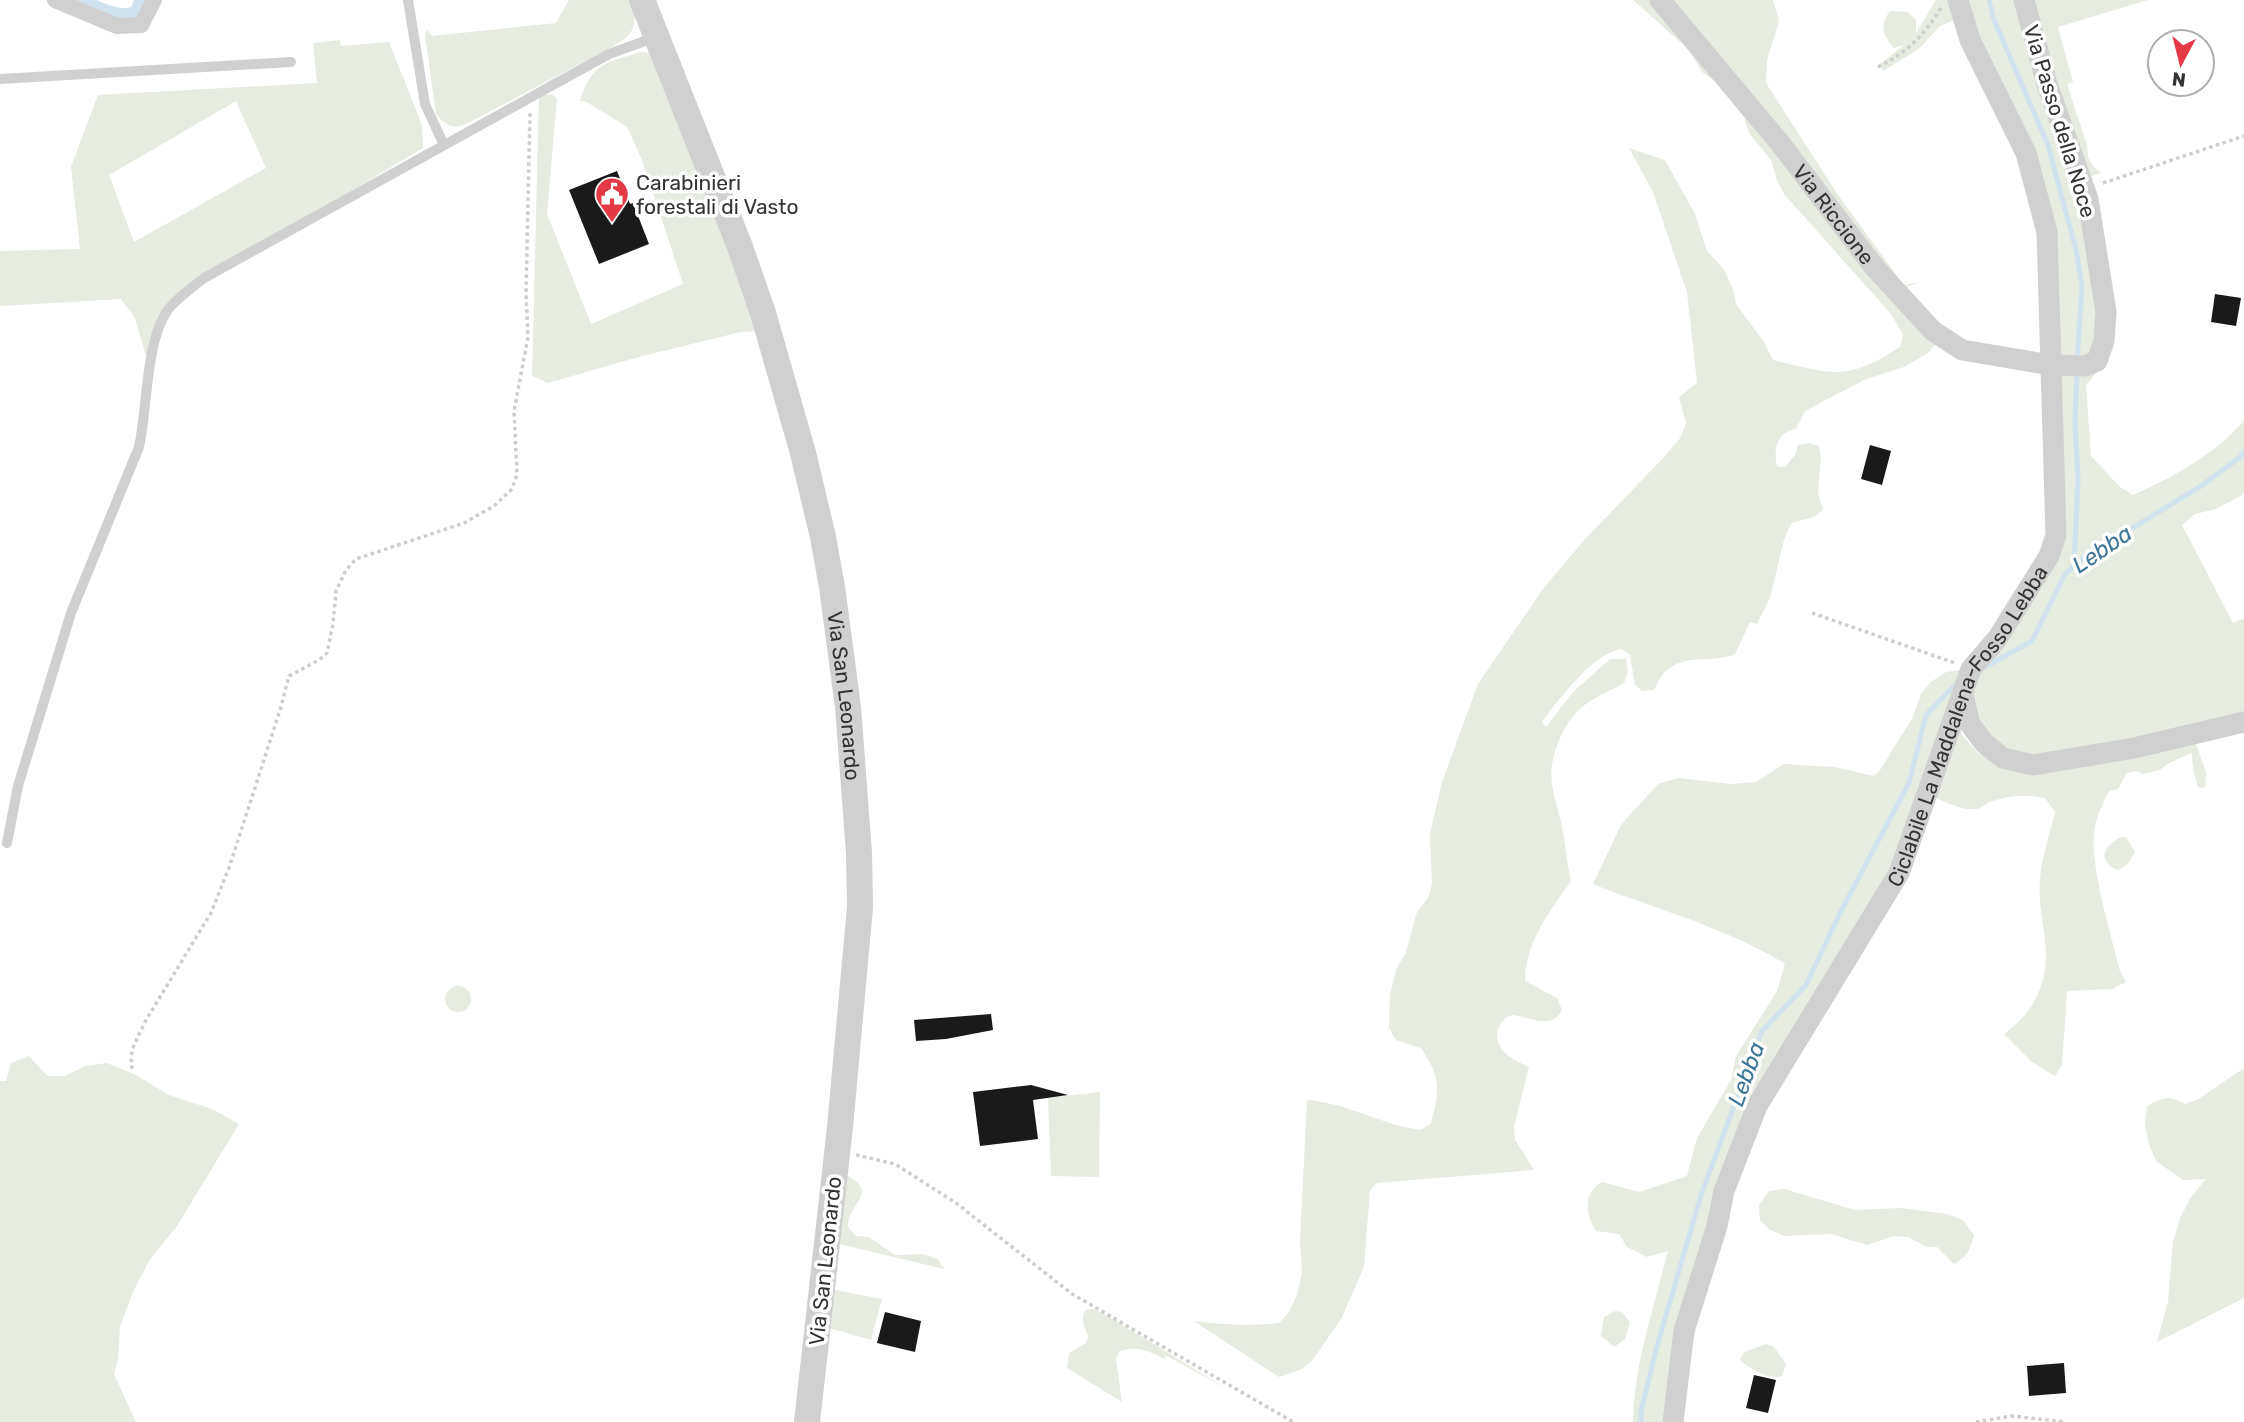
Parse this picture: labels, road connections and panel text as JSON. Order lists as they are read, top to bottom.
{
  "streets": {
    "street": [
      "Via Passo della Noce",
      "Via Riccione",
      "Via San Leonardo",
      "Ciclabile La Maddalena-Fosso Lebba"
    ]
  },
  "crossings": [
    ["Via Passo della Noce", "Via Riccione"],
    ["Via Passo della Noce", "Ciclabile La Maddalena-Fosso Lebba"],
    ["Via Riccione", "Ciclabile La Maddalena-Fosso Lebba"]
  ],
  "water": ["Lebba"],
  "places": {
    "public building": ["Carabinieri forestali di Vasto"]
  },
  "north": "bottom"
}
